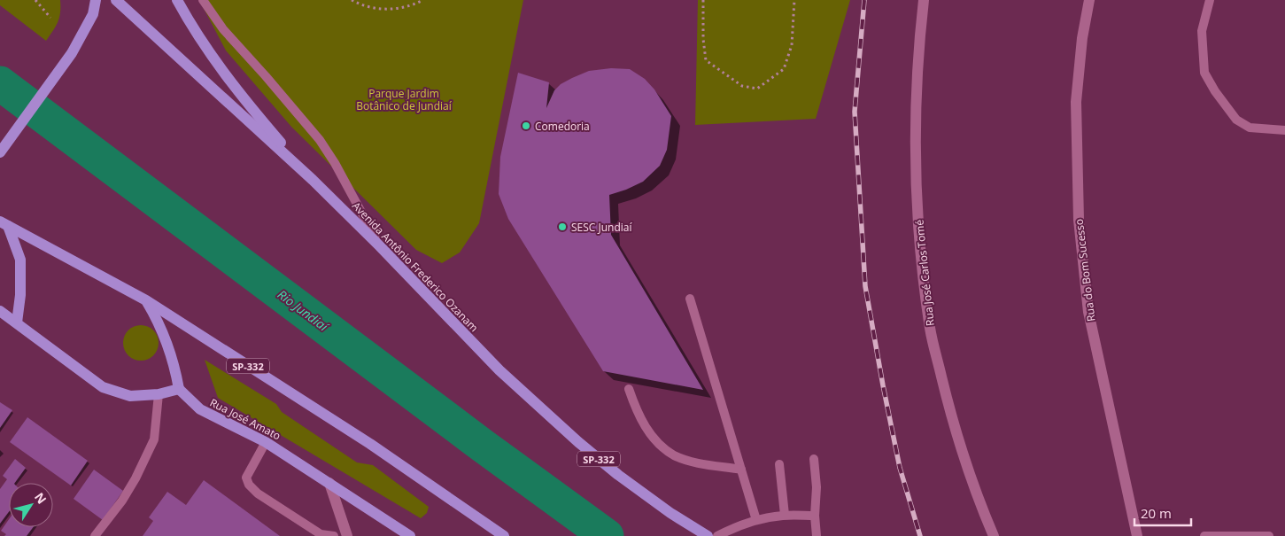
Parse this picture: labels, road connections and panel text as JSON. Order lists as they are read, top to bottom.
{
  "streets": {
    "main road": ["Avenida Antônio Frederico Ozanam", "SP-332", "Rua José Amato"],
    "street": ["Rua do Bom Sucesso", "Rua José Carlos Tomé"]
  },
  "water": ["Rio Jundiaí"],
  "parks": ["Parque Jardim Botânico de Jundiaí"],
  "places": ["Comedoria", "SESC Jundiaí"],
  "scale_bar": "20 m",
  "north": "top right"
}
